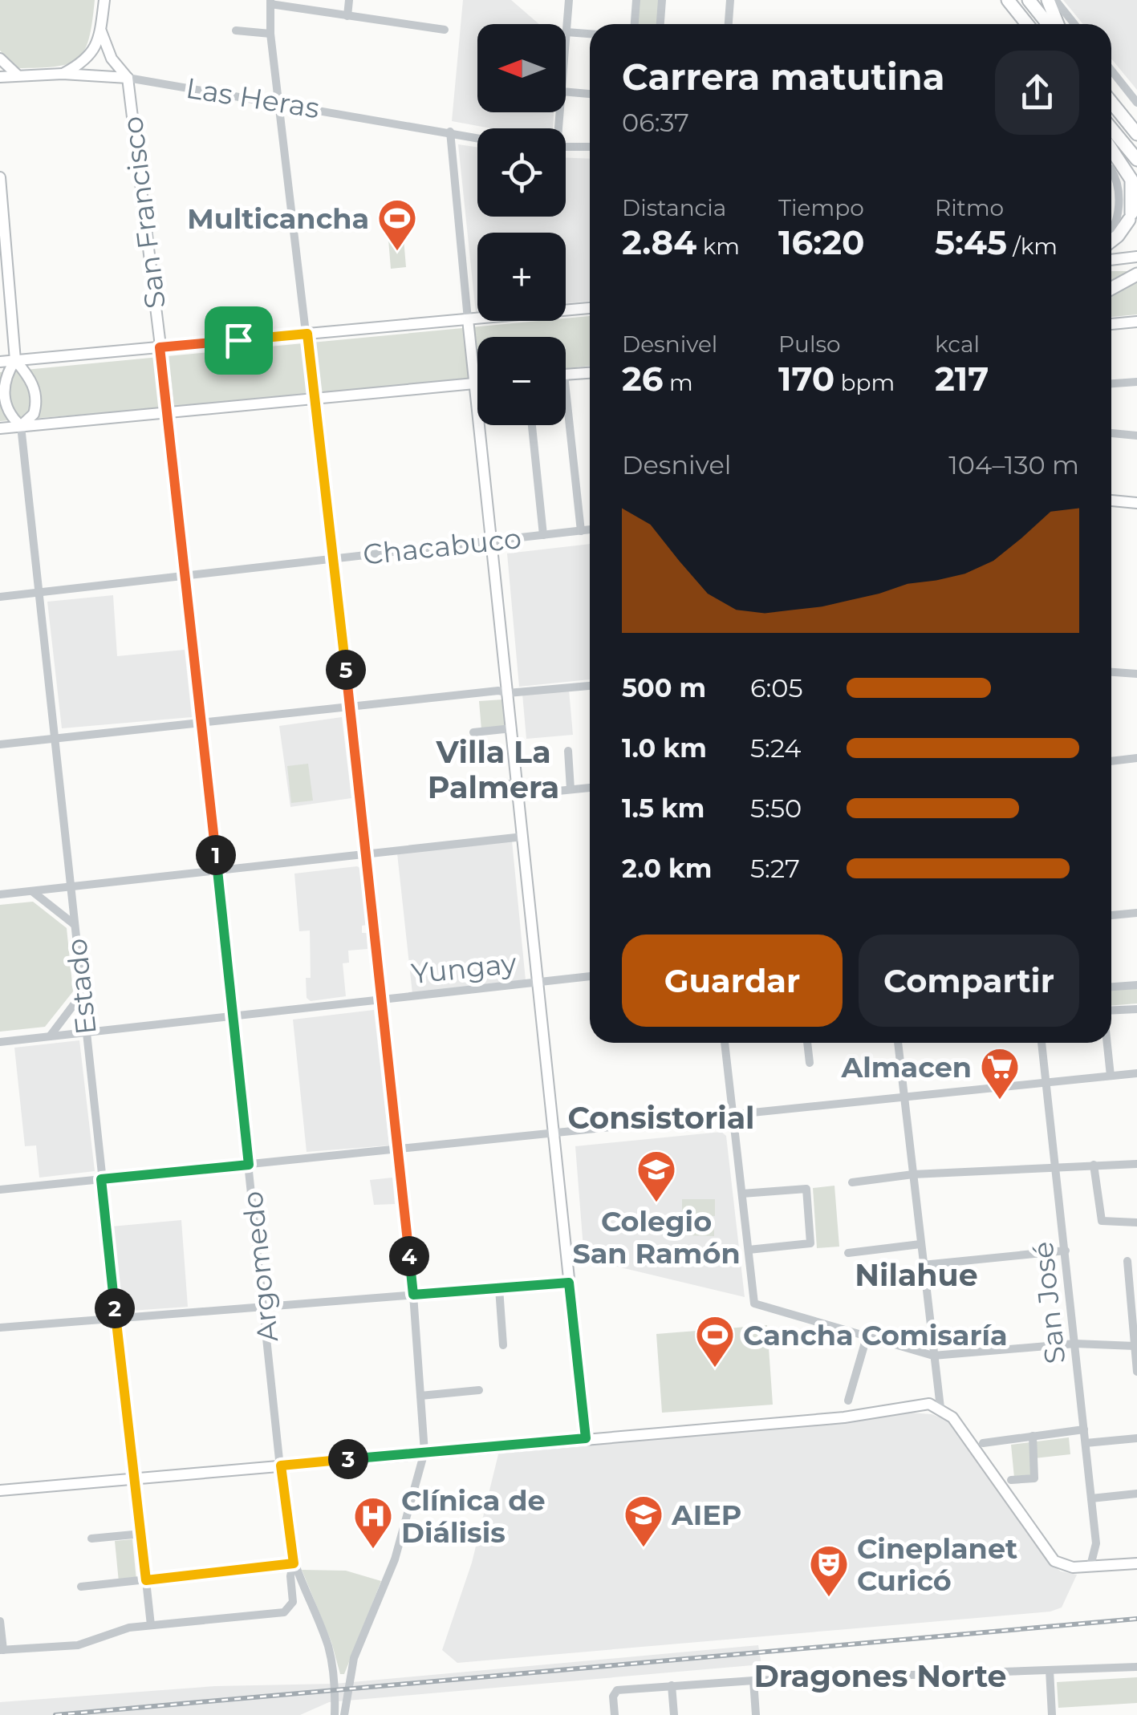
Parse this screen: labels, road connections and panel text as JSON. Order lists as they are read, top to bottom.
{
  "streets": {
    "main road": [
      "Las Heras",
      "San Francisco",
      "Estado",
      "Argomedo"
    ],
    "street": ["Chacabuco", "Yungay", "San José"]
  },
  "crossings": [
    ["Las Heras", "San Francisco"],
    ["San Francisco", "Argomedo"],
    ["Chacabuco", "Estado"],
    ["Chacabuco", "Argomedo"],
    ["Yungay", "Estado"],
    ["Yungay", "Argomedo"],
    ["Estado", "Argomedo"]
  ],
  "districts": [
    "Villa La Palmera",
    "Consistorial",
    "Nilahue",
    "Dragones Norte"
  ],
  "places": {
    "sports": ["Multicancha", "Cancha Comisaría"],
    "supermarket": ["Almacen"],
    "school or university": ["Colegio San Ramón", "AIEP"],
    "hospital": ["Clínica de Diálisis"],
    "theatre": ["Cineplanet Curicó"]
  },
  "north": "left",
  "page": {
    "map_buttons": ["+", "−"],
    "heading": ["Carrera matutina", "06:37"],
    "stats": [
      ["Distancia", "2.84 km"],
      ["Tiempo", "16:20"],
      ["Ritmo", "5:45 /km"],
      ["Desnivel", "26 m"],
      ["Pulso", "170 bpm"],
      ["kcal", "217"]
    ],
    "chart": ["Desnivel", "104–130 m"],
    "pins": [
      "5",
      "1",
      "4",
      "2",
      "3"
    ],
    "list": [
      {
        "name": "500 m",
        "note": "6:05"
      },
      {
        "name": "1.0 km",
        "note": "5:24"
      },
      {
        "name": "1.5 km",
        "note": "5:50"
      },
      {
        "name": "2.0 km",
        "note": "5:27"
      }
    ],
    "buttons": ["Guardar", "Compartir"]
  }
}
